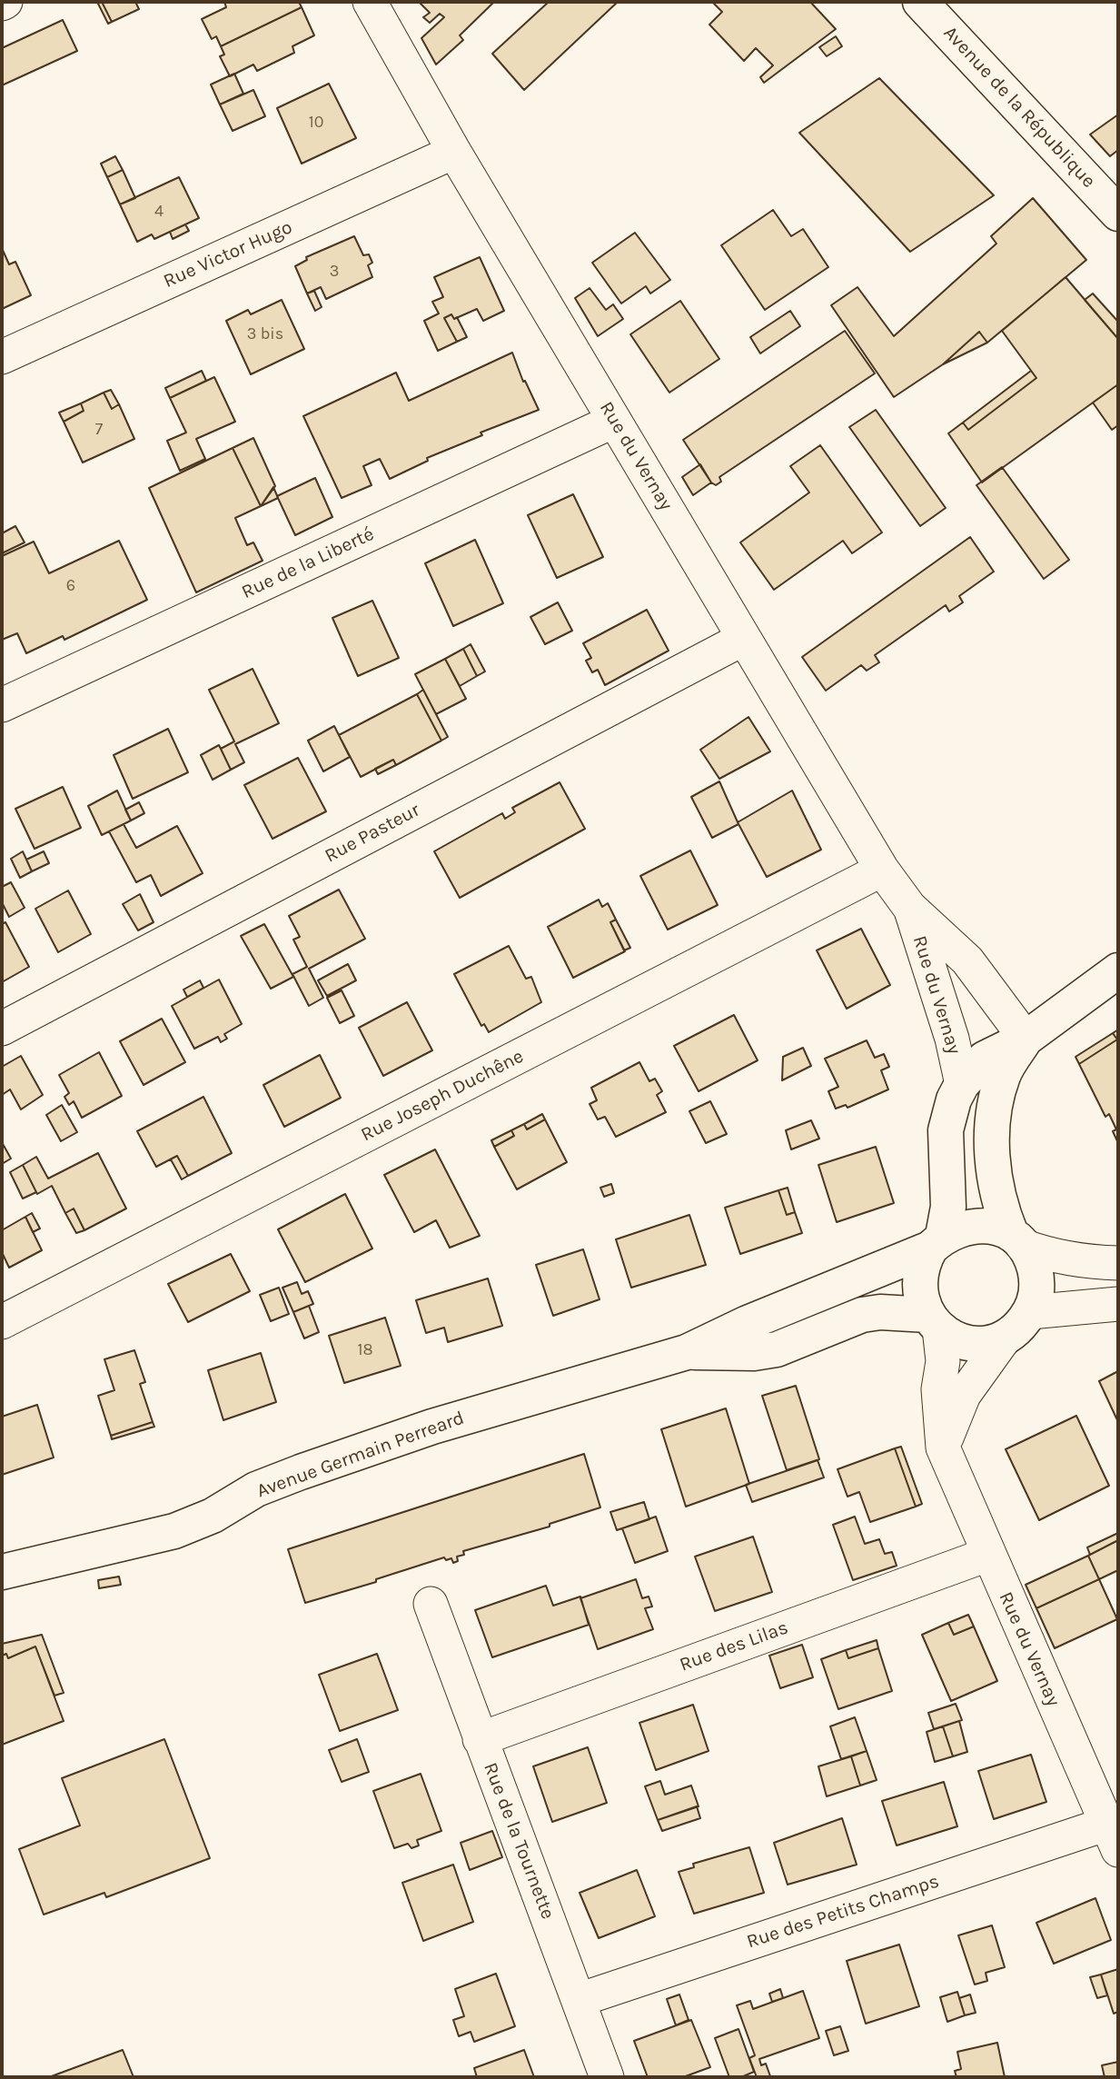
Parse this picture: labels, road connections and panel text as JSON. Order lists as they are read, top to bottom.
{
  "streets": {
    "main road": ["Avenue de la République", "Avenue Germain Perreard"],
    "street": [
      "Rue Victor Hugo",
      "Rue du Vernay",
      "Rue de la Liberté",
      "Rue Pasteur",
      "Rue Joseph Duchêne",
      "Rue des Lilas",
      "Rue de la Tournette",
      "Rue des Petits Champs"
    ]
  },
  "crossings": [
    ["Rue Victor Hugo", "Rue du Vernay"],
    ["Rue du Vernay", "Rue de la Liberté"],
    ["Rue du Vernay", "Rue Pasteur"],
    ["Rue du Vernay", "Rue Joseph Duchêne"],
    ["Rue du Vernay", "Avenue Germain Perreard"],
    ["Rue du Vernay", "Rue des Lilas"],
    ["Rue du Vernay", "Rue des Petits Champs"],
    ["Rue des Lilas", "Rue de la Tournette"],
    ["Rue de la Tournette", "Rue des Petits Champs"]
  ],
  "house_numbers": [
    "10",
    "4",
    "3",
    "3 bis",
    "7",
    "6",
    "18"
  ]
}
